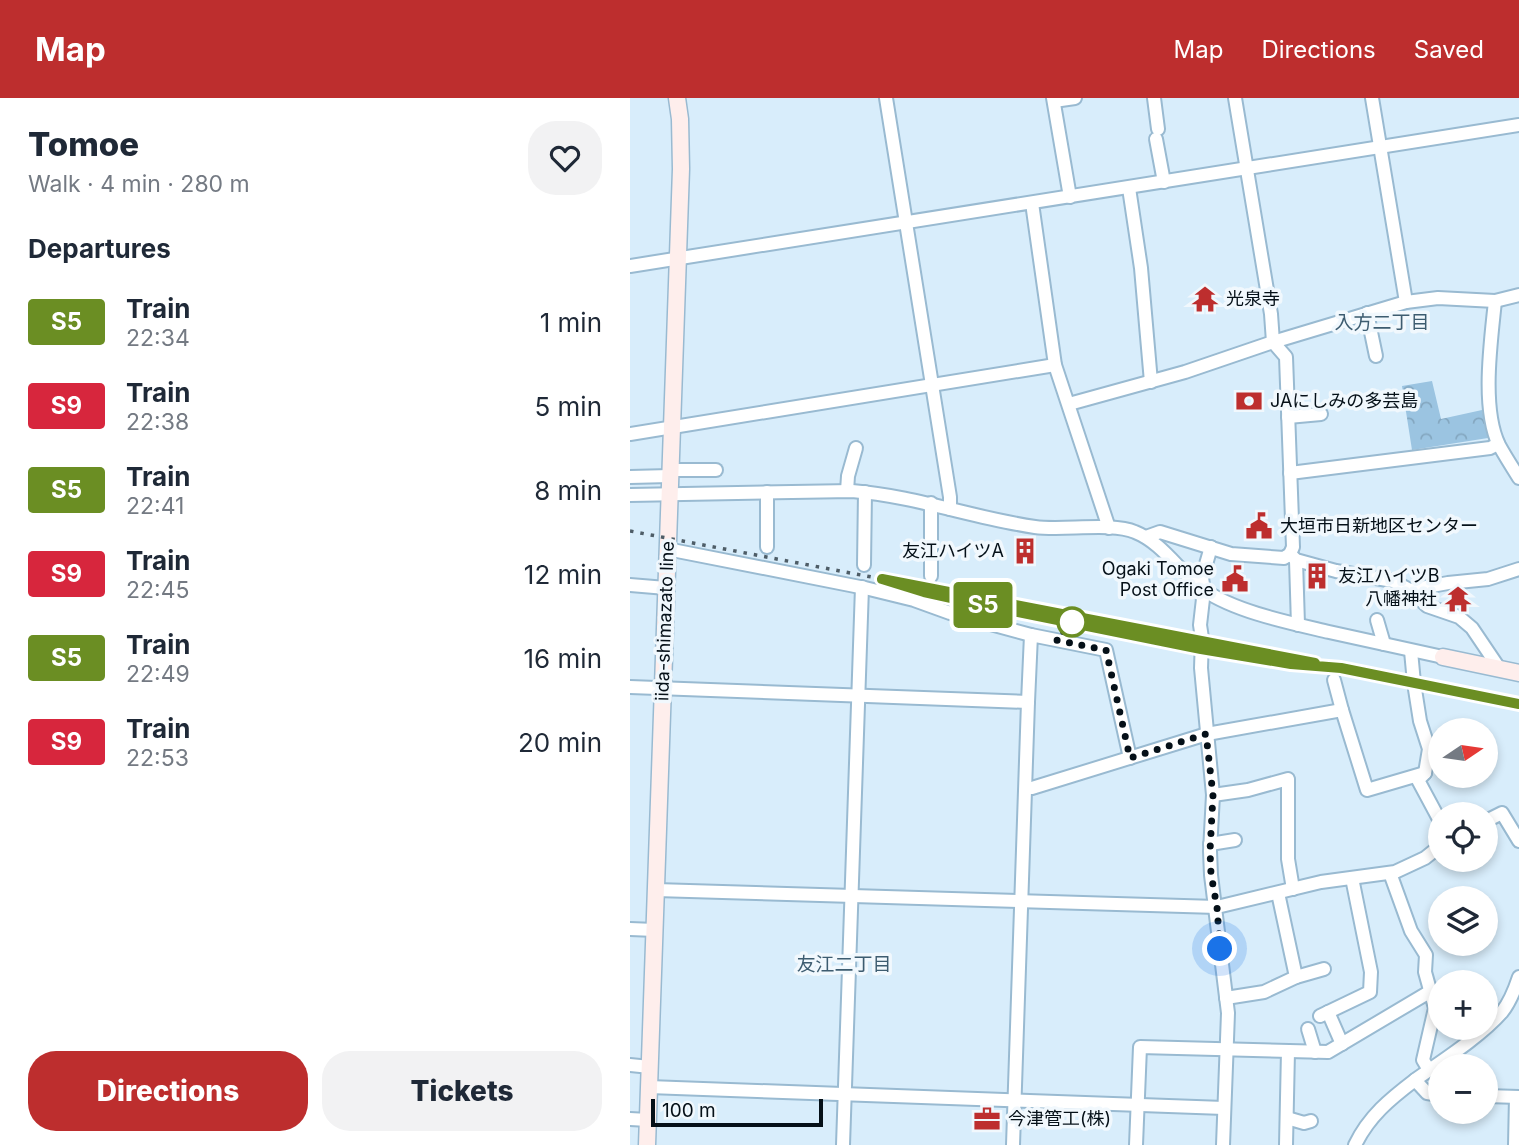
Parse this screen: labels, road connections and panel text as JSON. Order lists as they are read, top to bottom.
{
  "streets": {
    "main road": ["iida-shimazato line"]
  },
  "districts": ["入方二丁目", "友江二丁目"],
  "places": {
    "temple": ["光泉寺", "八幡神社"],
    "bank": ["JAにしみの多芸島"],
    "public building": ["大垣市日新地区センター", "Ogaki Tomoe Post Office"],
    "building": ["友江ハイツA", "友江ハイツB"],
    "office": ["今津管工(株)"]
  },
  "scale_bar": "100 m",
  "north": "right",
  "page": {
    "header": "Map",
    "nav": ["Map", "Directions", "Saved"],
    "heading": [
      ["Tomoe", "Walk · 4 min · 280 m"],
      "Departures"
    ],
    "on_map": "S5",
    "list": [
      {
        "mark": "S5",
        "name": "Train",
        "note": "22:34",
        "value": "1 min"
      },
      {
        "mark": "S9",
        "name": "Train",
        "note": "22:38",
        "value": "5 min"
      },
      {
        "mark": "S5",
        "name": "Train",
        "note": "22:41",
        "value": "8 min"
      },
      {
        "mark": "S9",
        "name": "Train",
        "note": "22:45",
        "value": "12 min"
      },
      {
        "mark": "S5",
        "name": "Train",
        "note": "22:49",
        "value": "16 min"
      },
      {
        "mark": "S9",
        "name": "Train",
        "note": "22:53",
        "value": "20 min"
      }
    ],
    "map_buttons": ["+", "−"],
    "buttons": ["Directions", "Tickets"],
    "scale": "100 m"
  }
}
